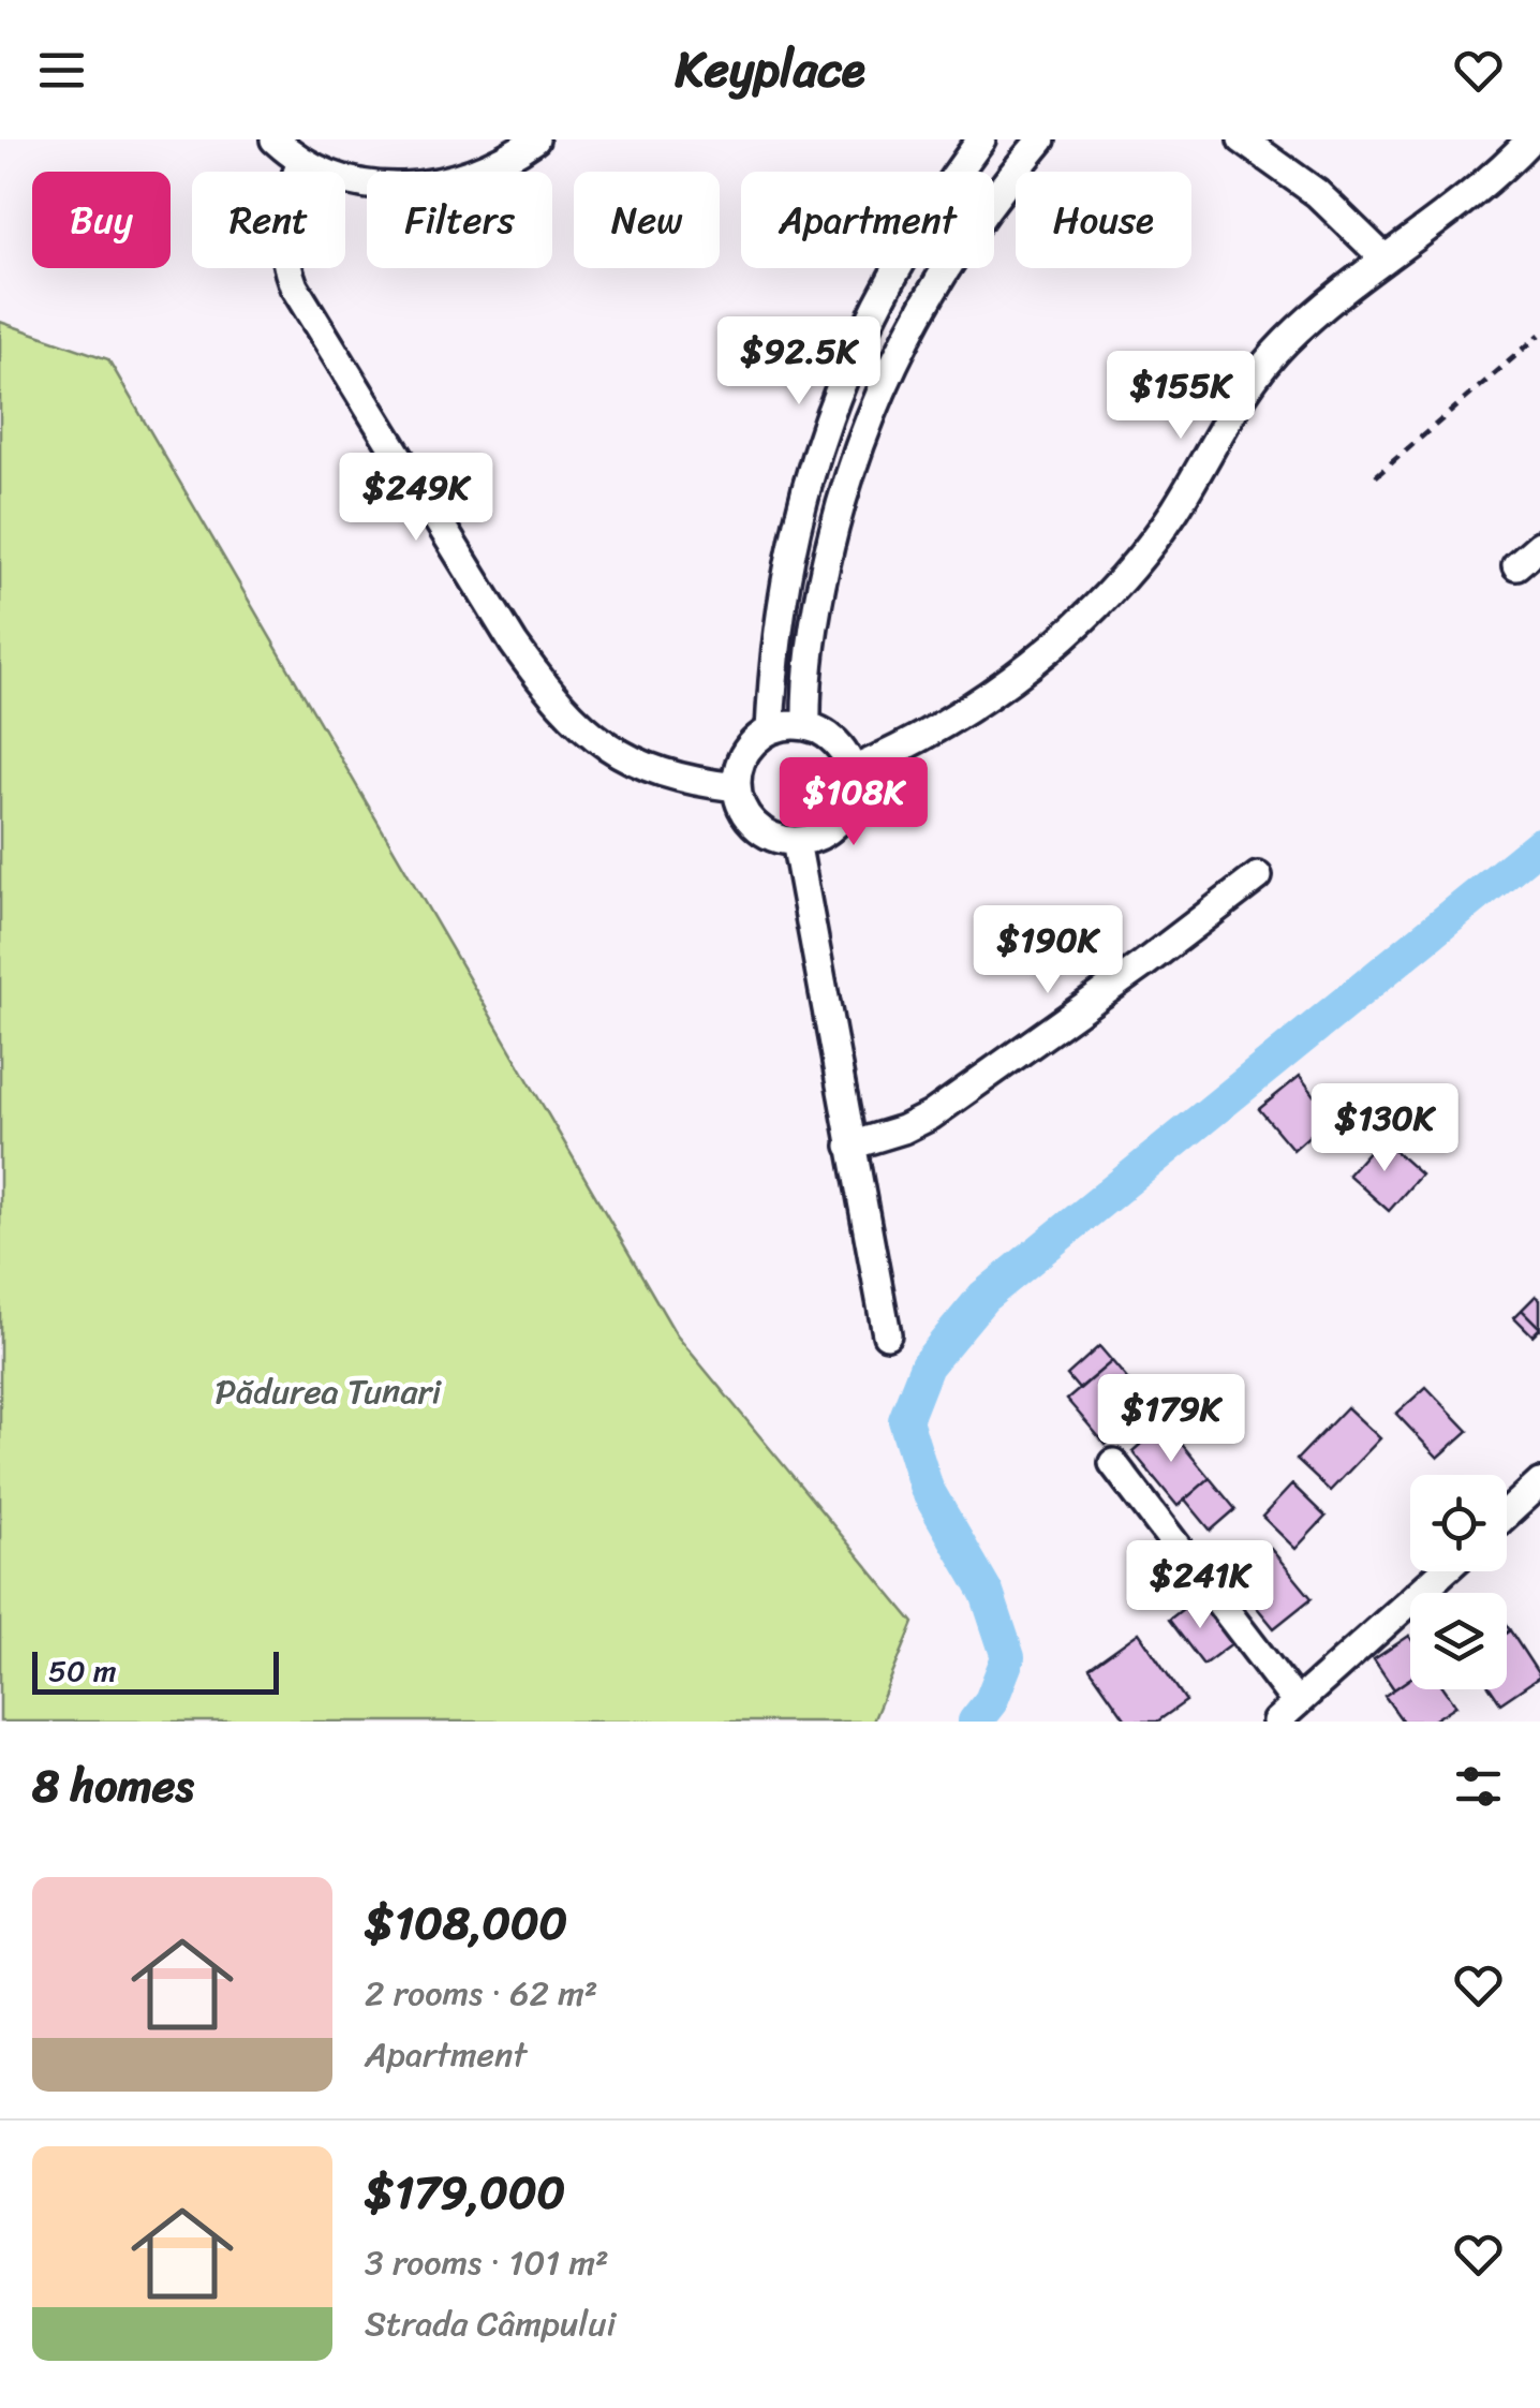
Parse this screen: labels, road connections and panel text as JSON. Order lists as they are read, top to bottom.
{
  "parks": ["Pădurea Tunari"],
  "scale_bar": "50 m",
  "page": {
    "header": "Keyplace",
    "chip": [
      "Buy",
      "Rent",
      "Filters",
      "New",
      "Apartment",
      "House"
    ],
    "price": [
      "$92.5K",
      "$155K",
      "$249K",
      "$108K",
      "$190K",
      "$130K",
      "$179K",
      "$241K"
    ],
    "scale": "50 m",
    "heading": "8 homes",
    "list": [
      {
        "name": "$108,000",
        "note": "2 rooms · 62 m² · Apartment"
      },
      {
        "name": "$179,000",
        "note": "3 rooms · 101 m² · Strada Câmpului"
      }
    ]
  }
}
